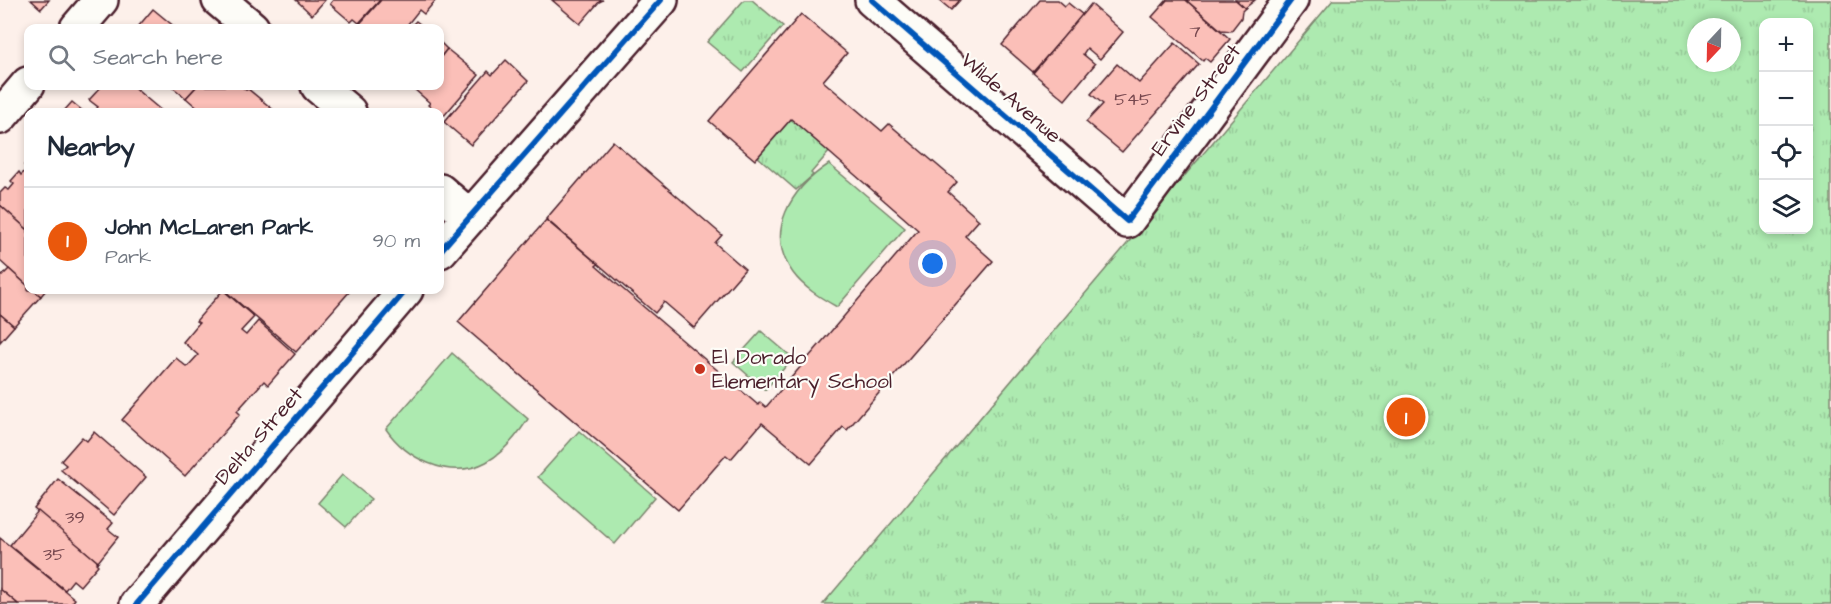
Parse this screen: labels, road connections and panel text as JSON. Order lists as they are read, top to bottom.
{
  "streets": {
    "street": ["Wilde Avenue", "Ervine Street", "Delta Street"]
  },
  "crossings": [
    ["Wilde Avenue", "Ervine Street"]
  ],
  "places": ["El Dorado Elementary School"],
  "house_numbers": [
    "7",
    "545",
    "39",
    "35"
  ],
  "north": "bottom",
  "page": {
    "map_buttons": ["+", "−"],
    "search": "Search here",
    "heading": "Nearby",
    "list": [
      {
        "mark": "1",
        "name": "John McLaren Park",
        "note": "Park",
        "value": "90 m"
      }
    ],
    "pins": "1"
  }
}
